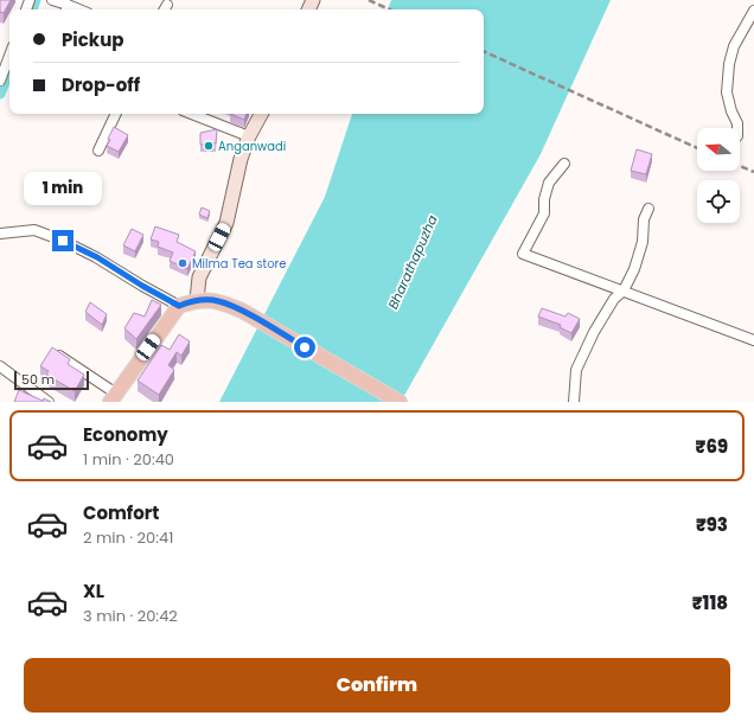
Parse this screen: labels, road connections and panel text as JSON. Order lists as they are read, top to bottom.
{
  "water": ["Bharathapuzha"],
  "places": ["Anganwadi", "Milma Tea store"],
  "scale_bar": "50 m",
  "north": "left",
  "page": {
    "banner": ["Pickup", "Drop-off"],
    "bubble": "1 min",
    "scale": "50 m",
    "list": [
      {
        "name": "Economy",
        "note": "1 min · 20:40",
        "value": "₹69"
      },
      {
        "name": "Comfort",
        "note": "2 min · 20:41",
        "value": "₹93"
      },
      {
        "name": "XL",
        "note": "3 min · 20:42",
        "value": "₹118"
      }
    ],
    "buttons": "Confirm"
  }
}
